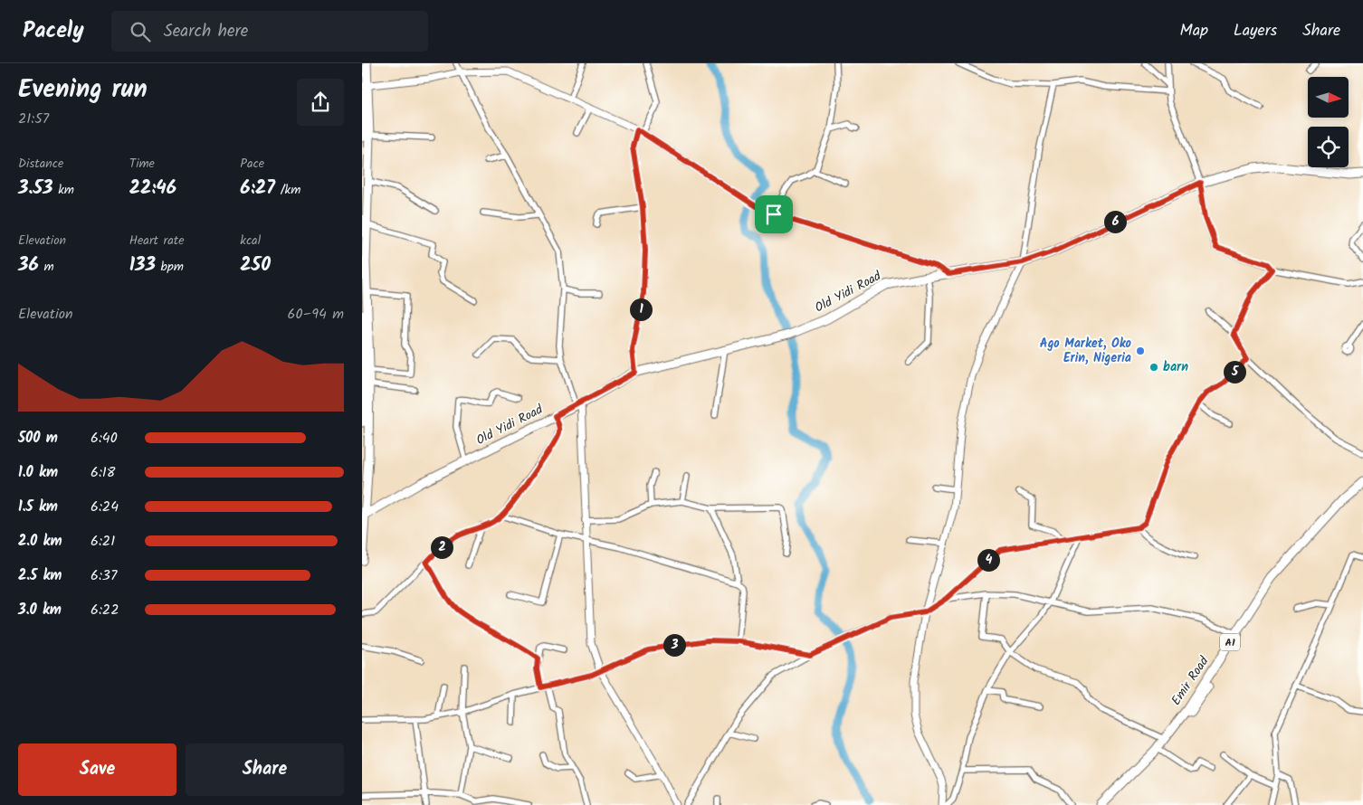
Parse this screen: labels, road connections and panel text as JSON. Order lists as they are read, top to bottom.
{
  "streets": {
    "main road": ["Old Yidi Road", "A1", "Emir Road"]
  },
  "places": ["Ago Market, Oko Erin, Nigeria", "barn"],
  "north": "right",
  "page": {
    "header": "Pacely",
    "search": "Search here",
    "nav": ["Map", "Layers", "Share"],
    "heading": ["Evening run", "21:57"],
    "stats": [
      ["Distance", "3.53 km"],
      ["Time", "22:46"],
      ["Pace", "6:27 /km"],
      ["Elevation", "36 m"],
      ["Heart rate", "133 bpm"],
      ["kcal", "250"]
    ],
    "pins": [
      "6",
      "1",
      "5",
      "2",
      "4",
      "3"
    ],
    "chart": ["Elevation", "60–94 m"],
    "list": [
      {
        "name": "500 m",
        "note": "6:40"
      },
      {
        "name": "1.0 km",
        "note": "6:18"
      },
      {
        "name": "1.5 km",
        "note": "6:24"
      },
      {
        "name": "2.0 km",
        "note": "6:21"
      },
      {
        "name": "2.5 km",
        "note": "6:37"
      },
      {
        "name": "3.0 km",
        "note": "6:22"
      }
    ],
    "buttons": ["Save", "Share"]
  }
}
